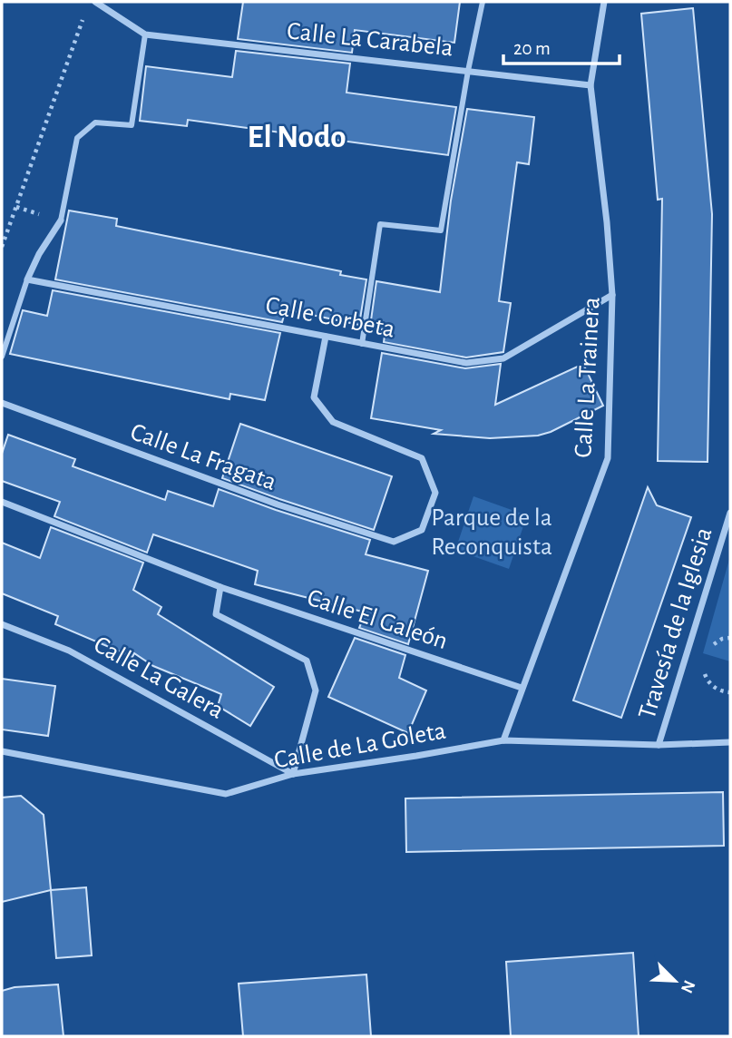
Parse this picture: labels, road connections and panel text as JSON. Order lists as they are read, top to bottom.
{
  "streets": {
    "street": [
      "Calle La Carabela",
      "Calle Corbeta",
      "Calle La Trainera",
      "Calle La Fragata",
      "Calle El Galeón",
      "Travesía de la Iglesia",
      "Calle La Galera",
      "Calle de La Goleta"
    ]
  },
  "crossings": [
    ["Calle La Carabela", "Calle La Trainera"],
    ["Calle Corbeta", "Calle La Trainera"],
    ["Calle Corbeta", "Calle La Fragata"],
    ["Calle La Trainera", "Calle El Galeón"],
    ["Calle La Trainera", "Calle de La Goleta"],
    ["Travesía de la Iglesia", "Calle de La Goleta"],
    ["Calle La Galera", "Calle de La Goleta"]
  ],
  "districts": ["El Nodo"],
  "parks": ["Parque de la Reconquista"],
  "scale_bar": "20 m",
  "north": "bottom right"
}
